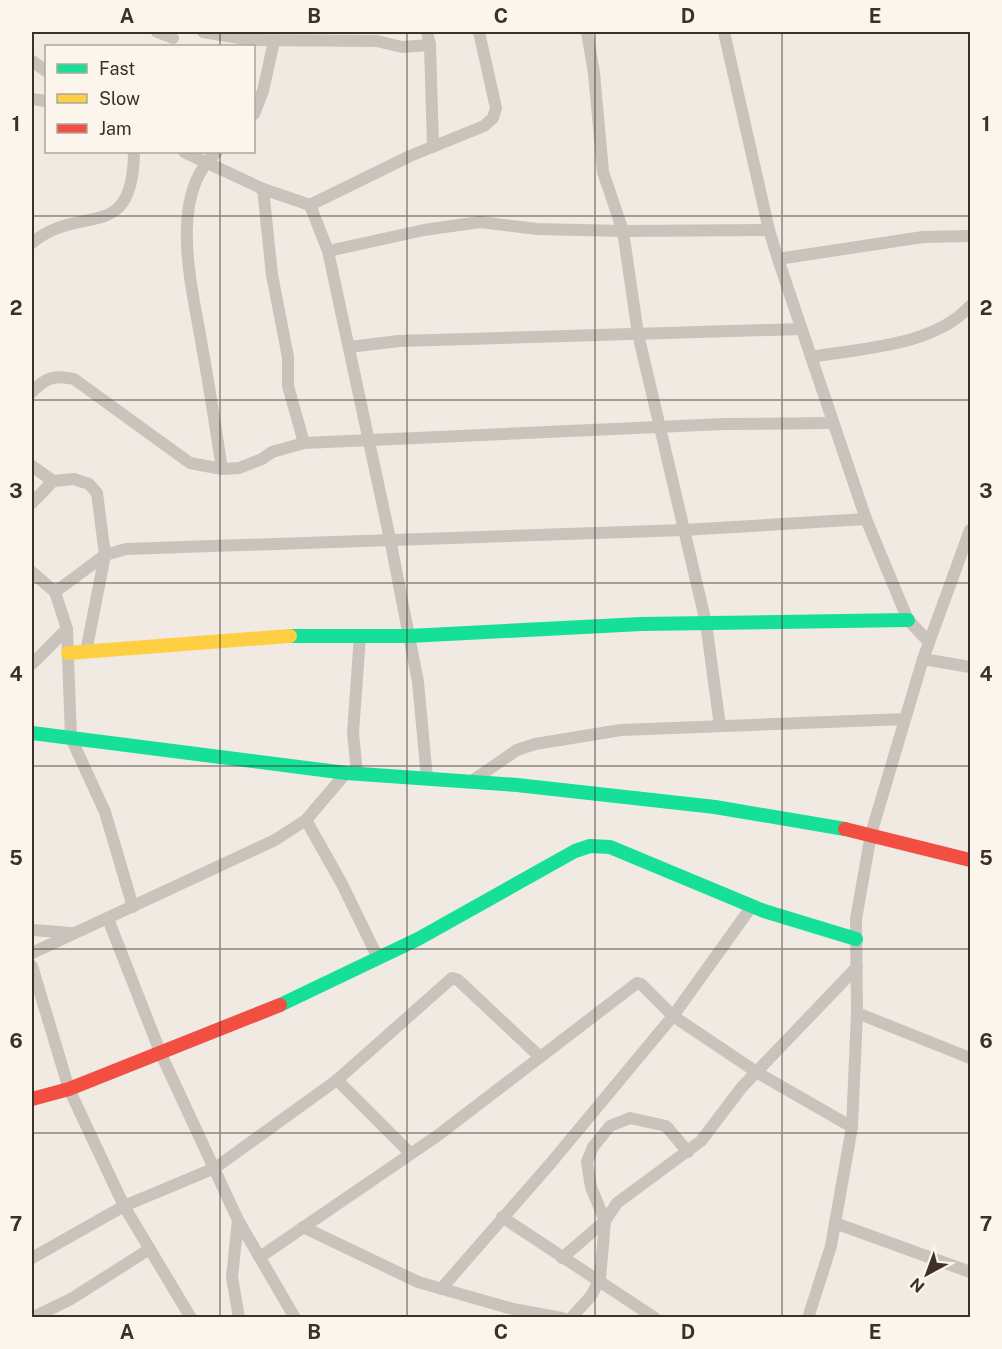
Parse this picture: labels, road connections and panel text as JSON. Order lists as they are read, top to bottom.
{
  "legend": ["Fast", "Slow", "Jam"],
  "north": "bottom left",
  "grid": {
    "columns": [
      "A",
      "B",
      "C",
      "D",
      "E"
    ],
    "rows": [
      "1",
      "2",
      "3",
      "4",
      "5",
      "6",
      "7"
    ]
  }
}
